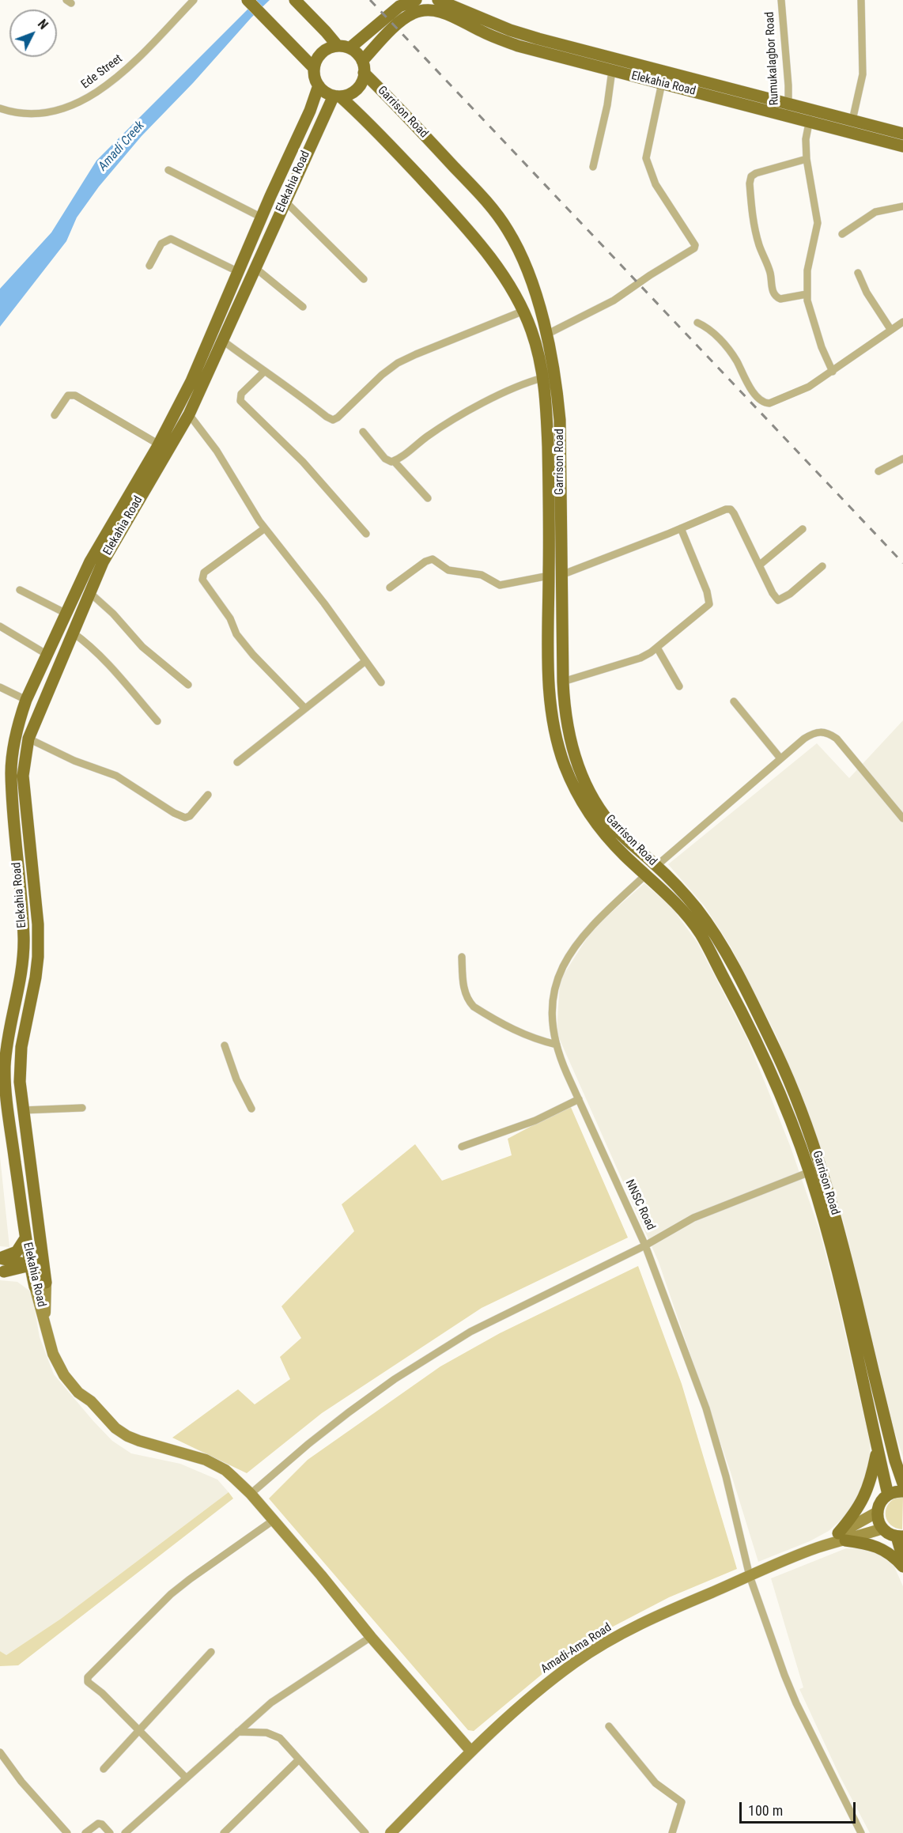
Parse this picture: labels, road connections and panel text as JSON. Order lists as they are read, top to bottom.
{
  "streets": {
    "main road": ["Elekahia Road", "Garrison Road"],
    "street": [
      "Rumukalagbor Road",
      "Ede Street",
      "NNSC Road",
      "Amadi-Ama Road"
    ]
  },
  "crossings": [
    ["Rumukalagbor Road", "Elekahia Road"],
    ["Elekahia Road", "Garrison Road"],
    ["Elekahia Road", "Amadi-Ama Road"],
    ["Garrison Road", "NNSC Road"],
    ["NNSC Road", "Amadi-Ama Road"]
  ],
  "water": ["Amadi Creek"],
  "scale_bar": "100 m",
  "north": "top right"
}
